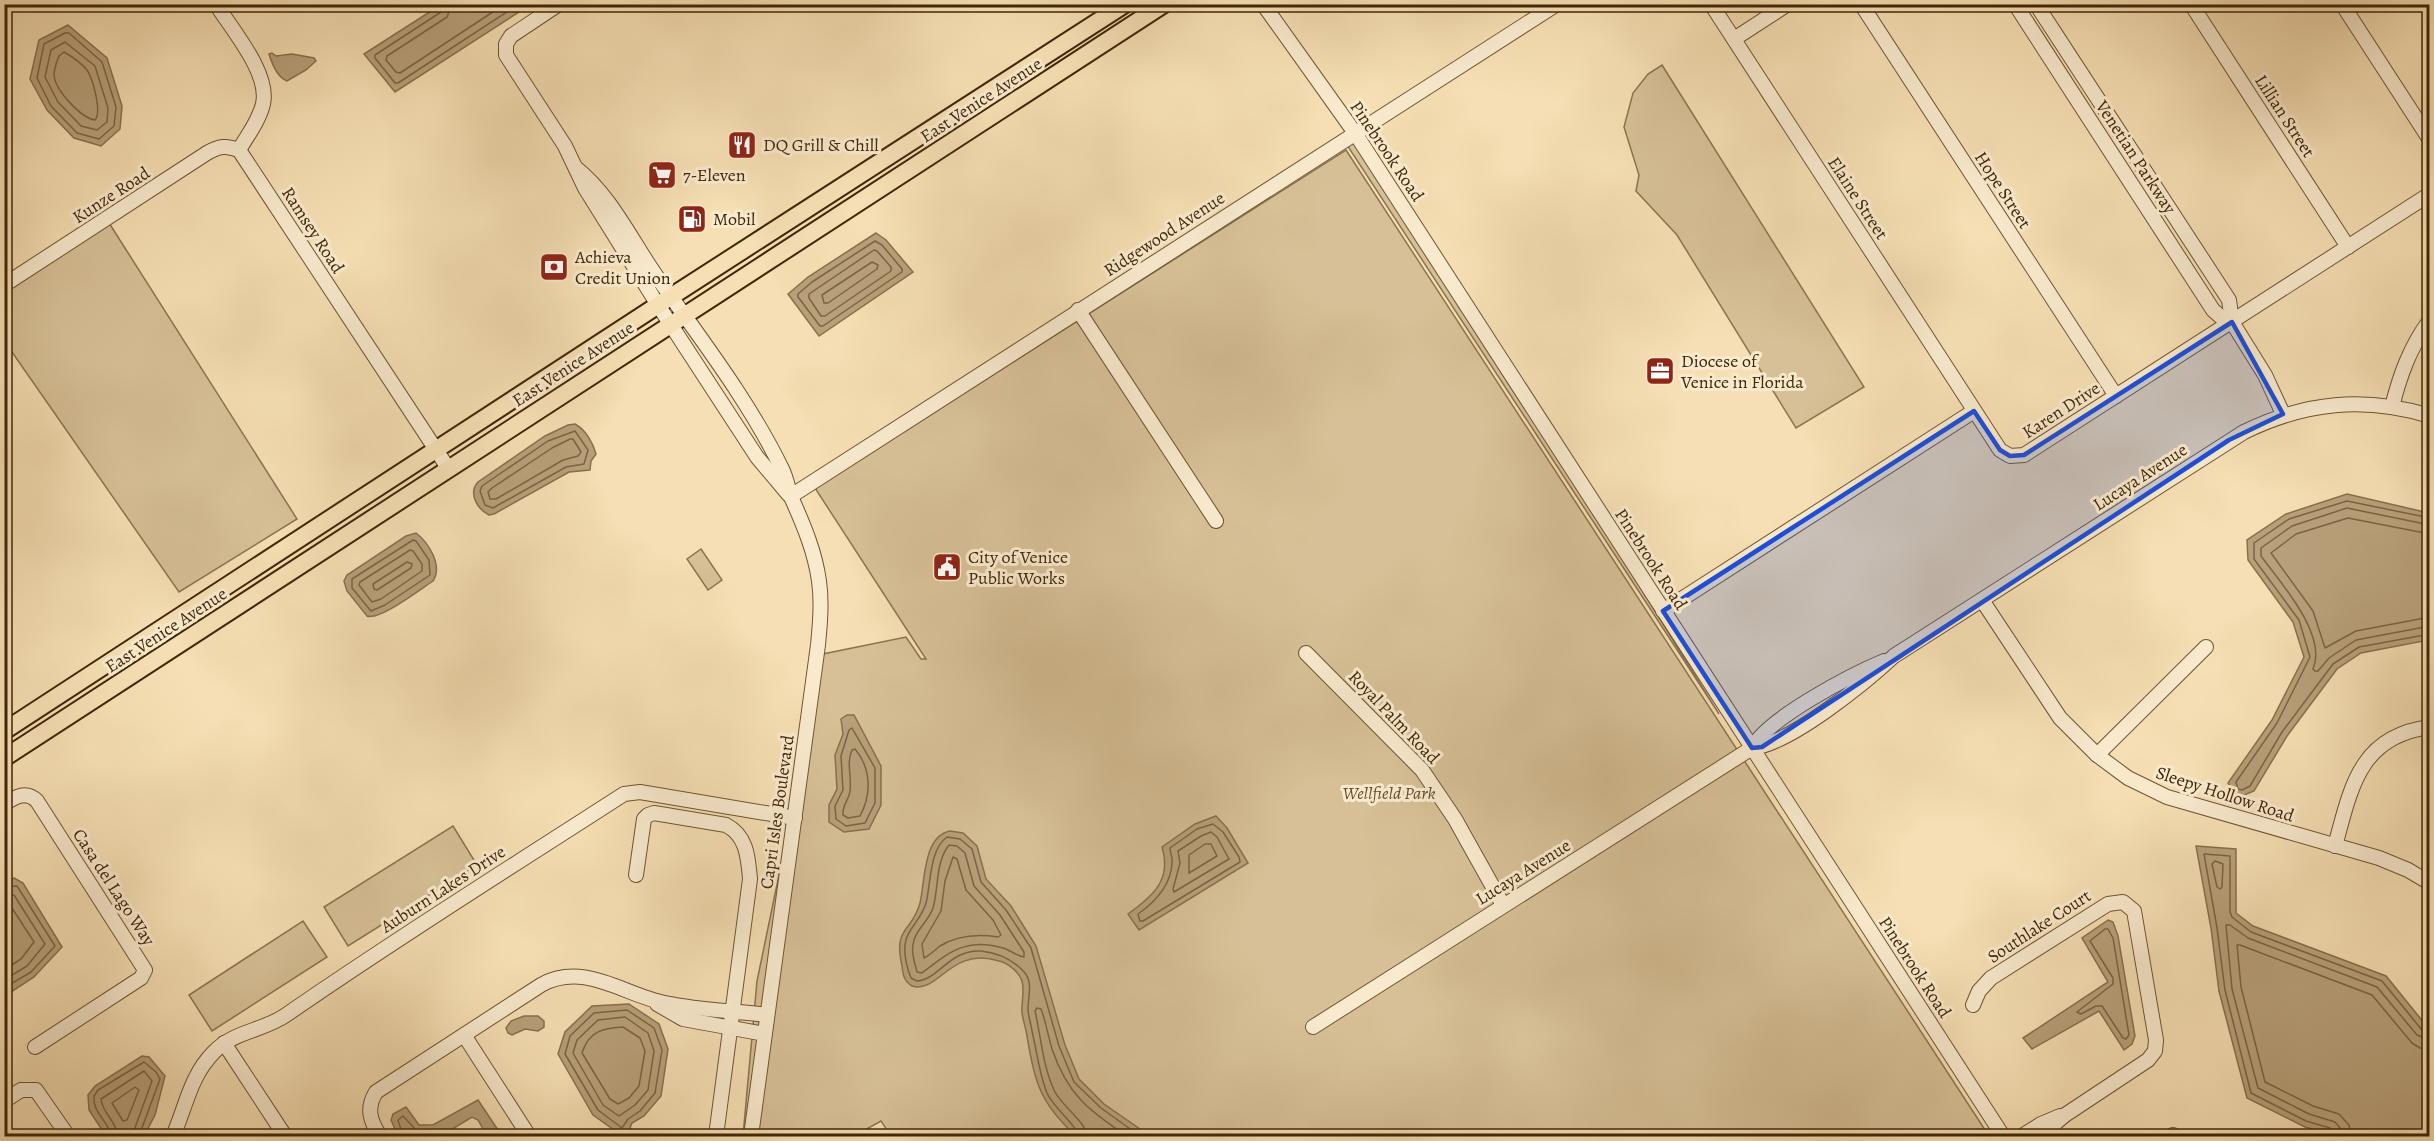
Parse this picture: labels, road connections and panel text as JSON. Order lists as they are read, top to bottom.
{
  "streets": {
    "main road": ["East Venice Avenue"],
    "street": [
      "Lillian Street",
      "Pinebrook Road",
      "Venetian Parkway",
      "Hope Street",
      "Kunze Road",
      "Elaine Street",
      "Ramsey Road",
      "Ridgewood Avenue",
      "Karen Drive",
      "Lucaya Avenue",
      "Royal Palm Road",
      "Sleepy Hollow Road",
      "Capri Isles Boulevard",
      "Casa del Lago Way",
      "Auburn Lakes Drive",
      "Southlake Court"
    ]
  },
  "crossings": [
    ["East Venice Avenue", "Ramsey Road"],
    ["East Venice Avenue", "Capri Isles Boulevard"],
    ["Lillian Street", "Karen Drive"],
    ["Pinebrook Road", "Ridgewood Avenue"],
    ["Pinebrook Road", "Lucaya Avenue"],
    ["Venetian Parkway", "Karen Drive"],
    ["Venetian Parkway", "Lucaya Avenue"],
    ["Hope Street", "Karen Drive"],
    ["Kunze Road", "Ramsey Road"],
    ["Elaine Street", "Karen Drive"],
    ["Ridgewood Avenue", "Capri Isles Boulevard"],
    ["Lucaya Avenue", "Royal Palm Road"],
    ["Lucaya Avenue", "Sleepy Hollow Road"],
    ["Capri Isles Boulevard", "Auburn Lakes Drive"]
  ],
  "parks": ["Wellfield Park"],
  "places": {
    "restaurant": ["DQ Grill & Chill"],
    "supermarket": ["7-Eleven"],
    "fuel station": ["Mobil"],
    "bank": ["Achieva Credit Union"],
    "office": ["Diocese of Venice in Florida"],
    "public building": ["City of Venice Public Works"]
  }
}
